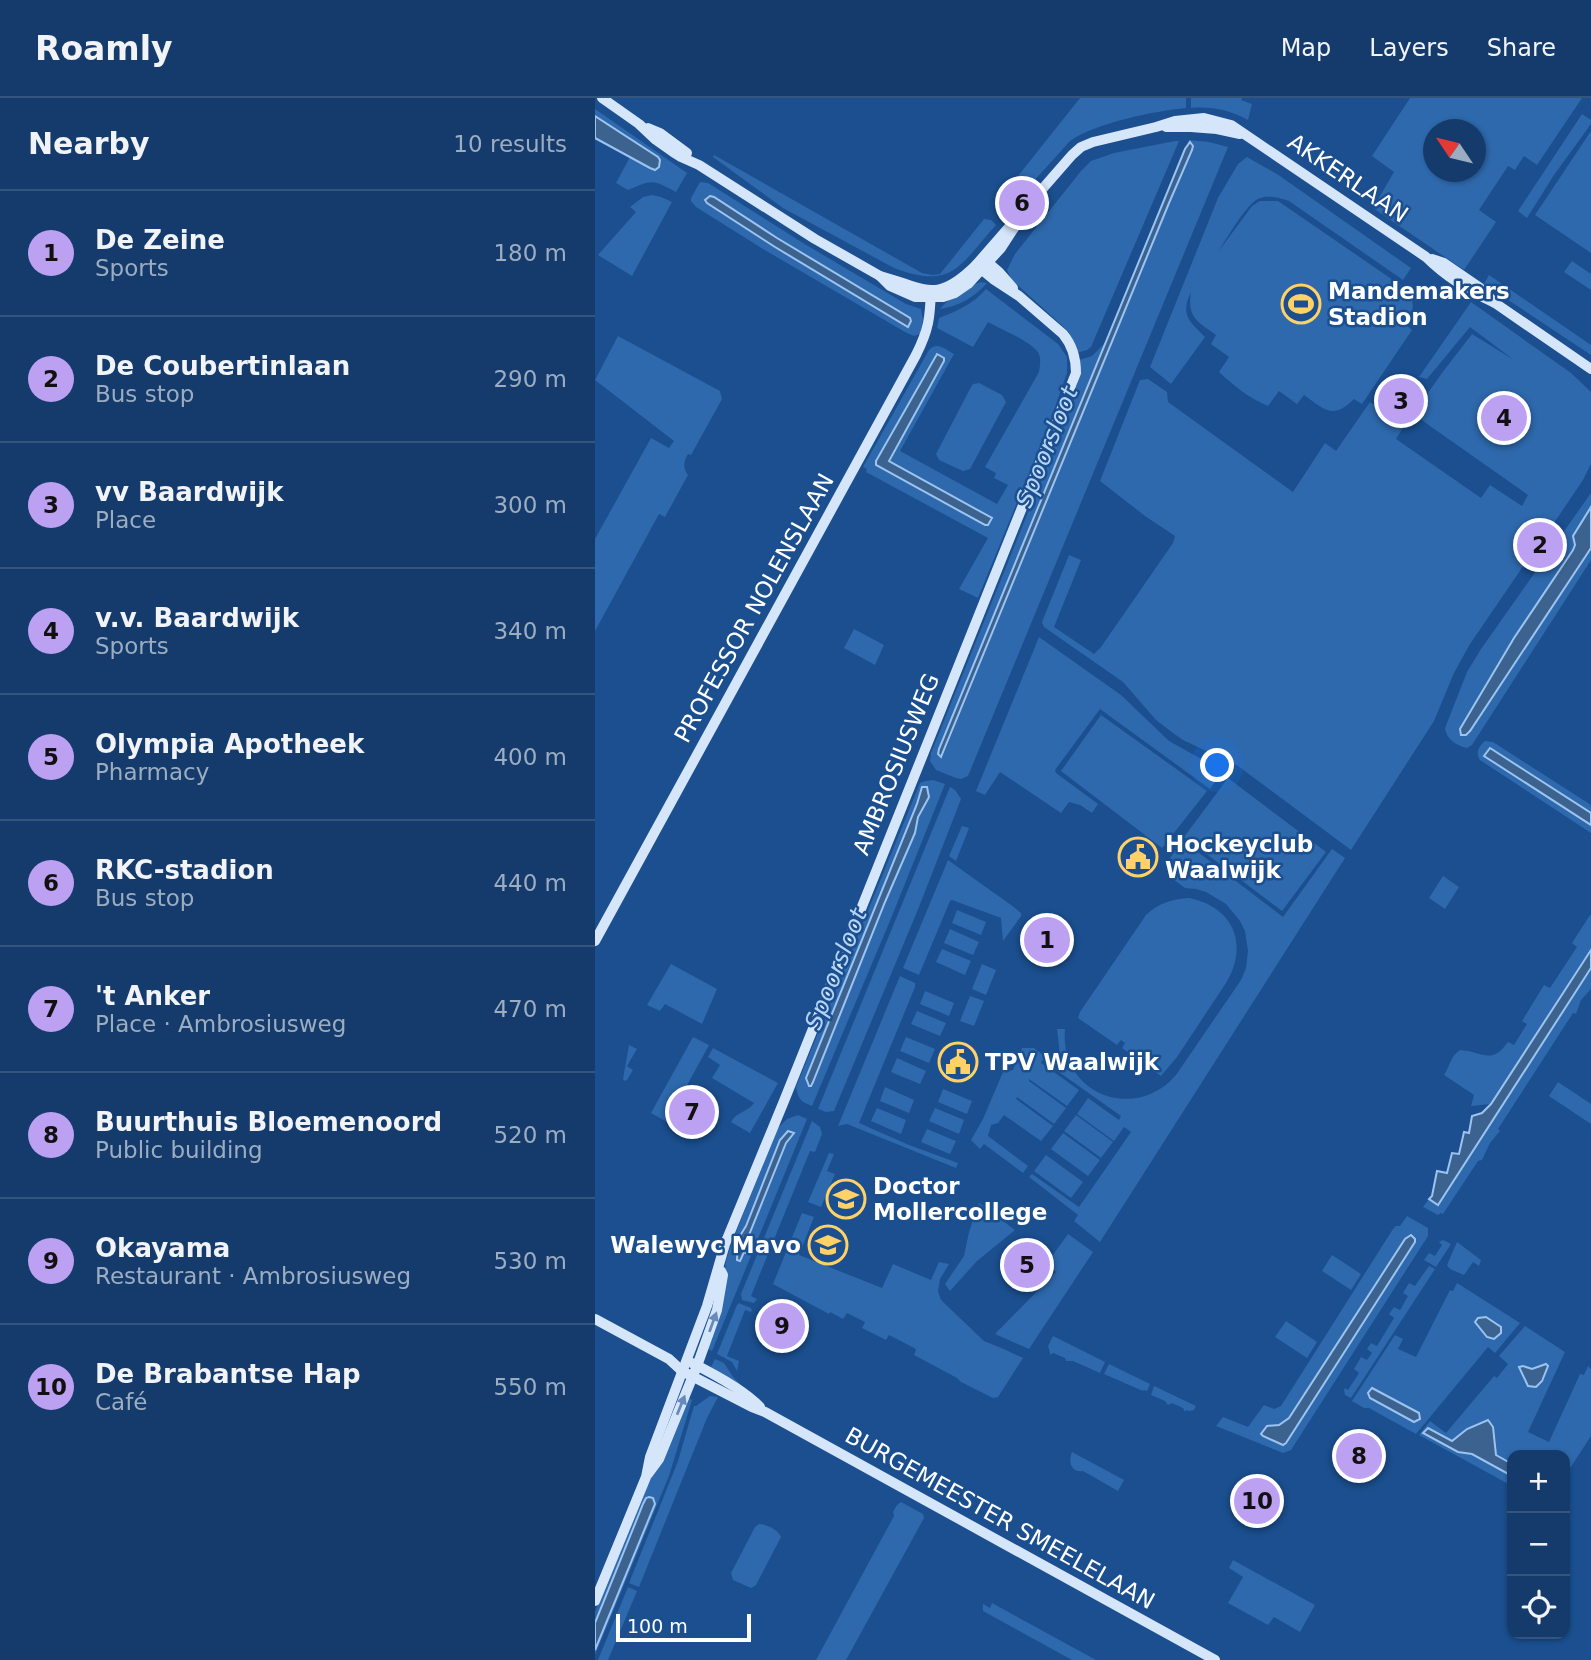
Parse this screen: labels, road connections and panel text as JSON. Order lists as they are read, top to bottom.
{
  "streets": {
    "street": [
      "AKKERLAAN",
      "PROFESSOR NOLENSLAAN",
      "AMBROSIUSWEG",
      "BURGEMEESTER SMEELELAAN"
    ]
  },
  "crossings": [
    ["AKKERLAAN", "AMBROSIUSWEG"],
    ["AMBROSIUSWEG", "BURGEMEESTER SMEELELAAN"]
  ],
  "water": ["Spoorsloot"],
  "places": {
    "sports": ["Mandemakers Stadion"],
    "public building": ["Hockeyclub Waalwijk", "TPV Waalwijk"],
    "school or university": ["Doctor Mollercollege", "Walewyc Mavo"]
  },
  "scale_bar": "100 m",
  "north": "top left",
  "page": {
    "header": "Roamly",
    "nav": ["Map", "Layers", "Share"],
    "heading": ["Nearby", "10 results"],
    "pins": [
      "6",
      "3",
      "4",
      "2",
      "1",
      "7",
      "5",
      "9",
      "8",
      "10"
    ],
    "list": [
      {
        "mark": "1",
        "name": "De Zeine",
        "note": "Sports",
        "value": "180 m"
      },
      {
        "mark": "2",
        "name": "De Coubertinlaan",
        "note": "Bus stop",
        "value": "290 m"
      },
      {
        "mark": "3",
        "name": "vv Baardwijk",
        "note": "Place",
        "value": "300 m"
      },
      {
        "mark": "4",
        "name": "v.v. Baardwijk",
        "note": "Sports",
        "value": "340 m"
      },
      {
        "mark": "5",
        "name": "Olympia Apotheek",
        "note": "Pharmacy",
        "value": "400 m"
      },
      {
        "mark": "6",
        "name": "RKC-stadion",
        "note": "Bus stop",
        "value": "440 m"
      },
      {
        "mark": "7",
        "name": "'t Anker",
        "note": "Place · Ambrosiusweg",
        "value": "470 m"
      },
      {
        "mark": "8",
        "name": "Buurthuis Bloemenoord",
        "note": "Public building",
        "value": "520 m"
      },
      {
        "mark": "9",
        "name": "Okayama",
        "note": "Restaurant · Ambrosiusweg",
        "value": "530 m"
      },
      {
        "mark": "10",
        "name": "De Brabantse Hap",
        "note": "Café",
        "value": "550 m"
      }
    ],
    "map_buttons": ["+", "−"],
    "scale": "100 m"
  }
}
